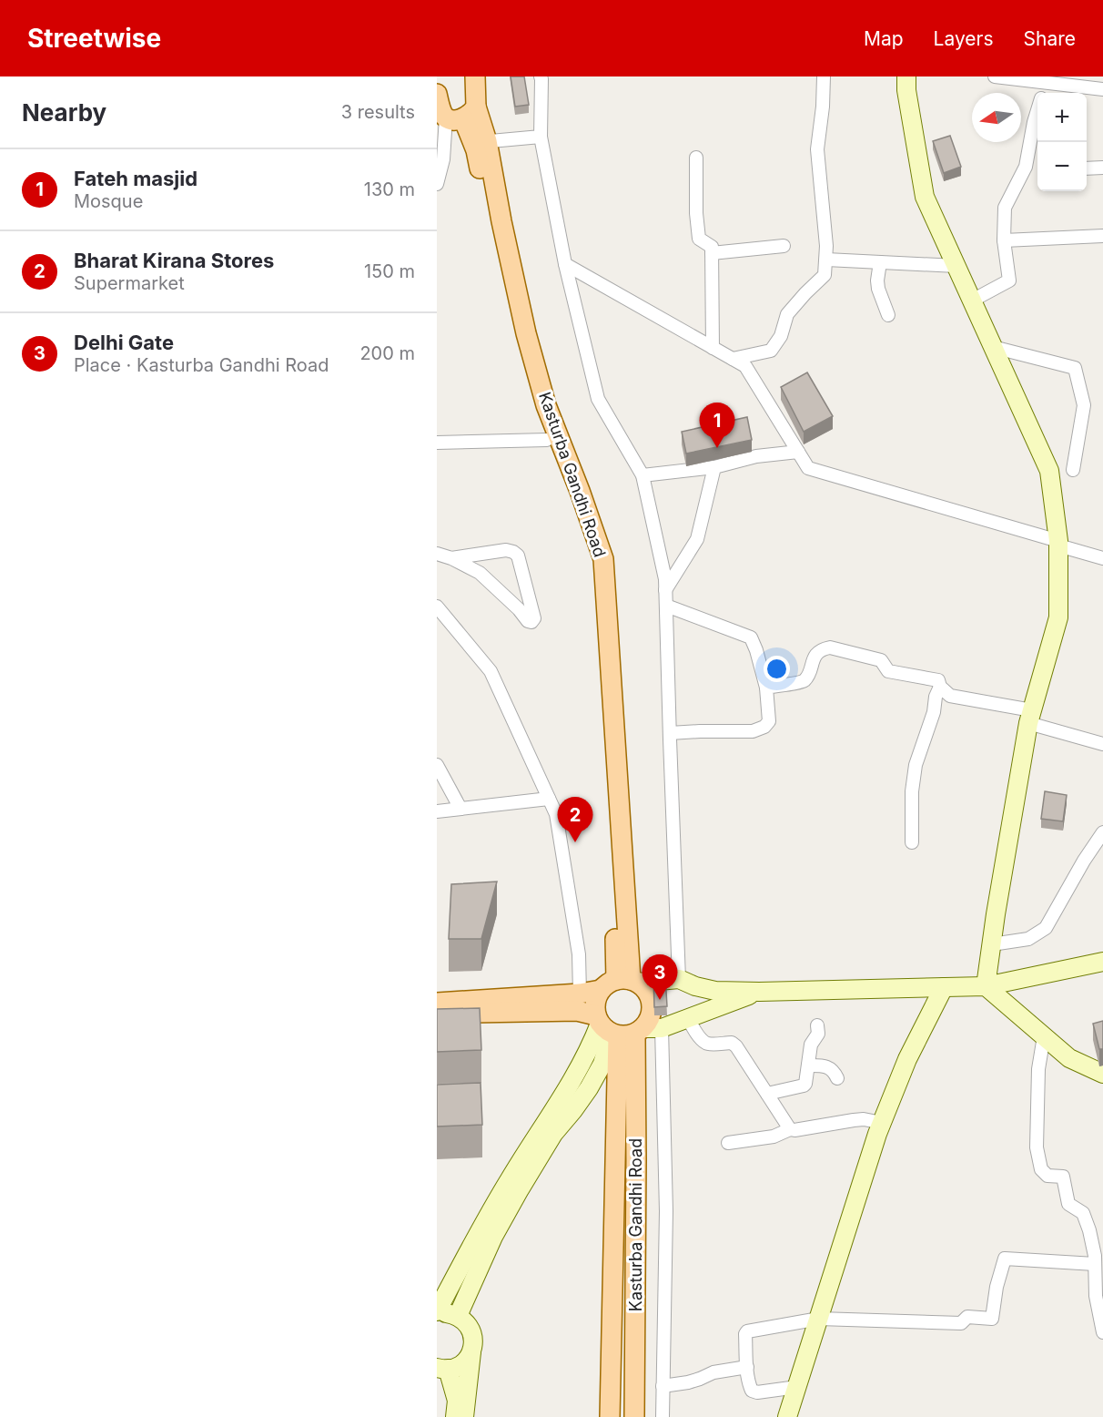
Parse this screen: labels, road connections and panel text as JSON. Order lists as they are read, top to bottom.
{
  "streets": {
    "main road": ["Kasturba Gandhi Road"]
  },
  "north": "left",
  "page": {
    "header": "Streetwise",
    "nav": ["Map", "Layers", "Share"],
    "heading": ["Nearby", "3 results"],
    "map_buttons": ["+", "−"],
    "list": [
      {
        "mark": "1",
        "name": "Fateh masjid",
        "note": "Mosque",
        "value": "130 m"
      },
      {
        "mark": "2",
        "name": "Bharat Kirana Stores",
        "note": "Supermarket",
        "value": "150 m"
      },
      {
        "mark": "3",
        "name": "Delhi Gate",
        "note": "Place · Kasturba Gandhi Road",
        "value": "200 m"
      }
    ],
    "pins": ["1", "2", "3"]
  }
}
